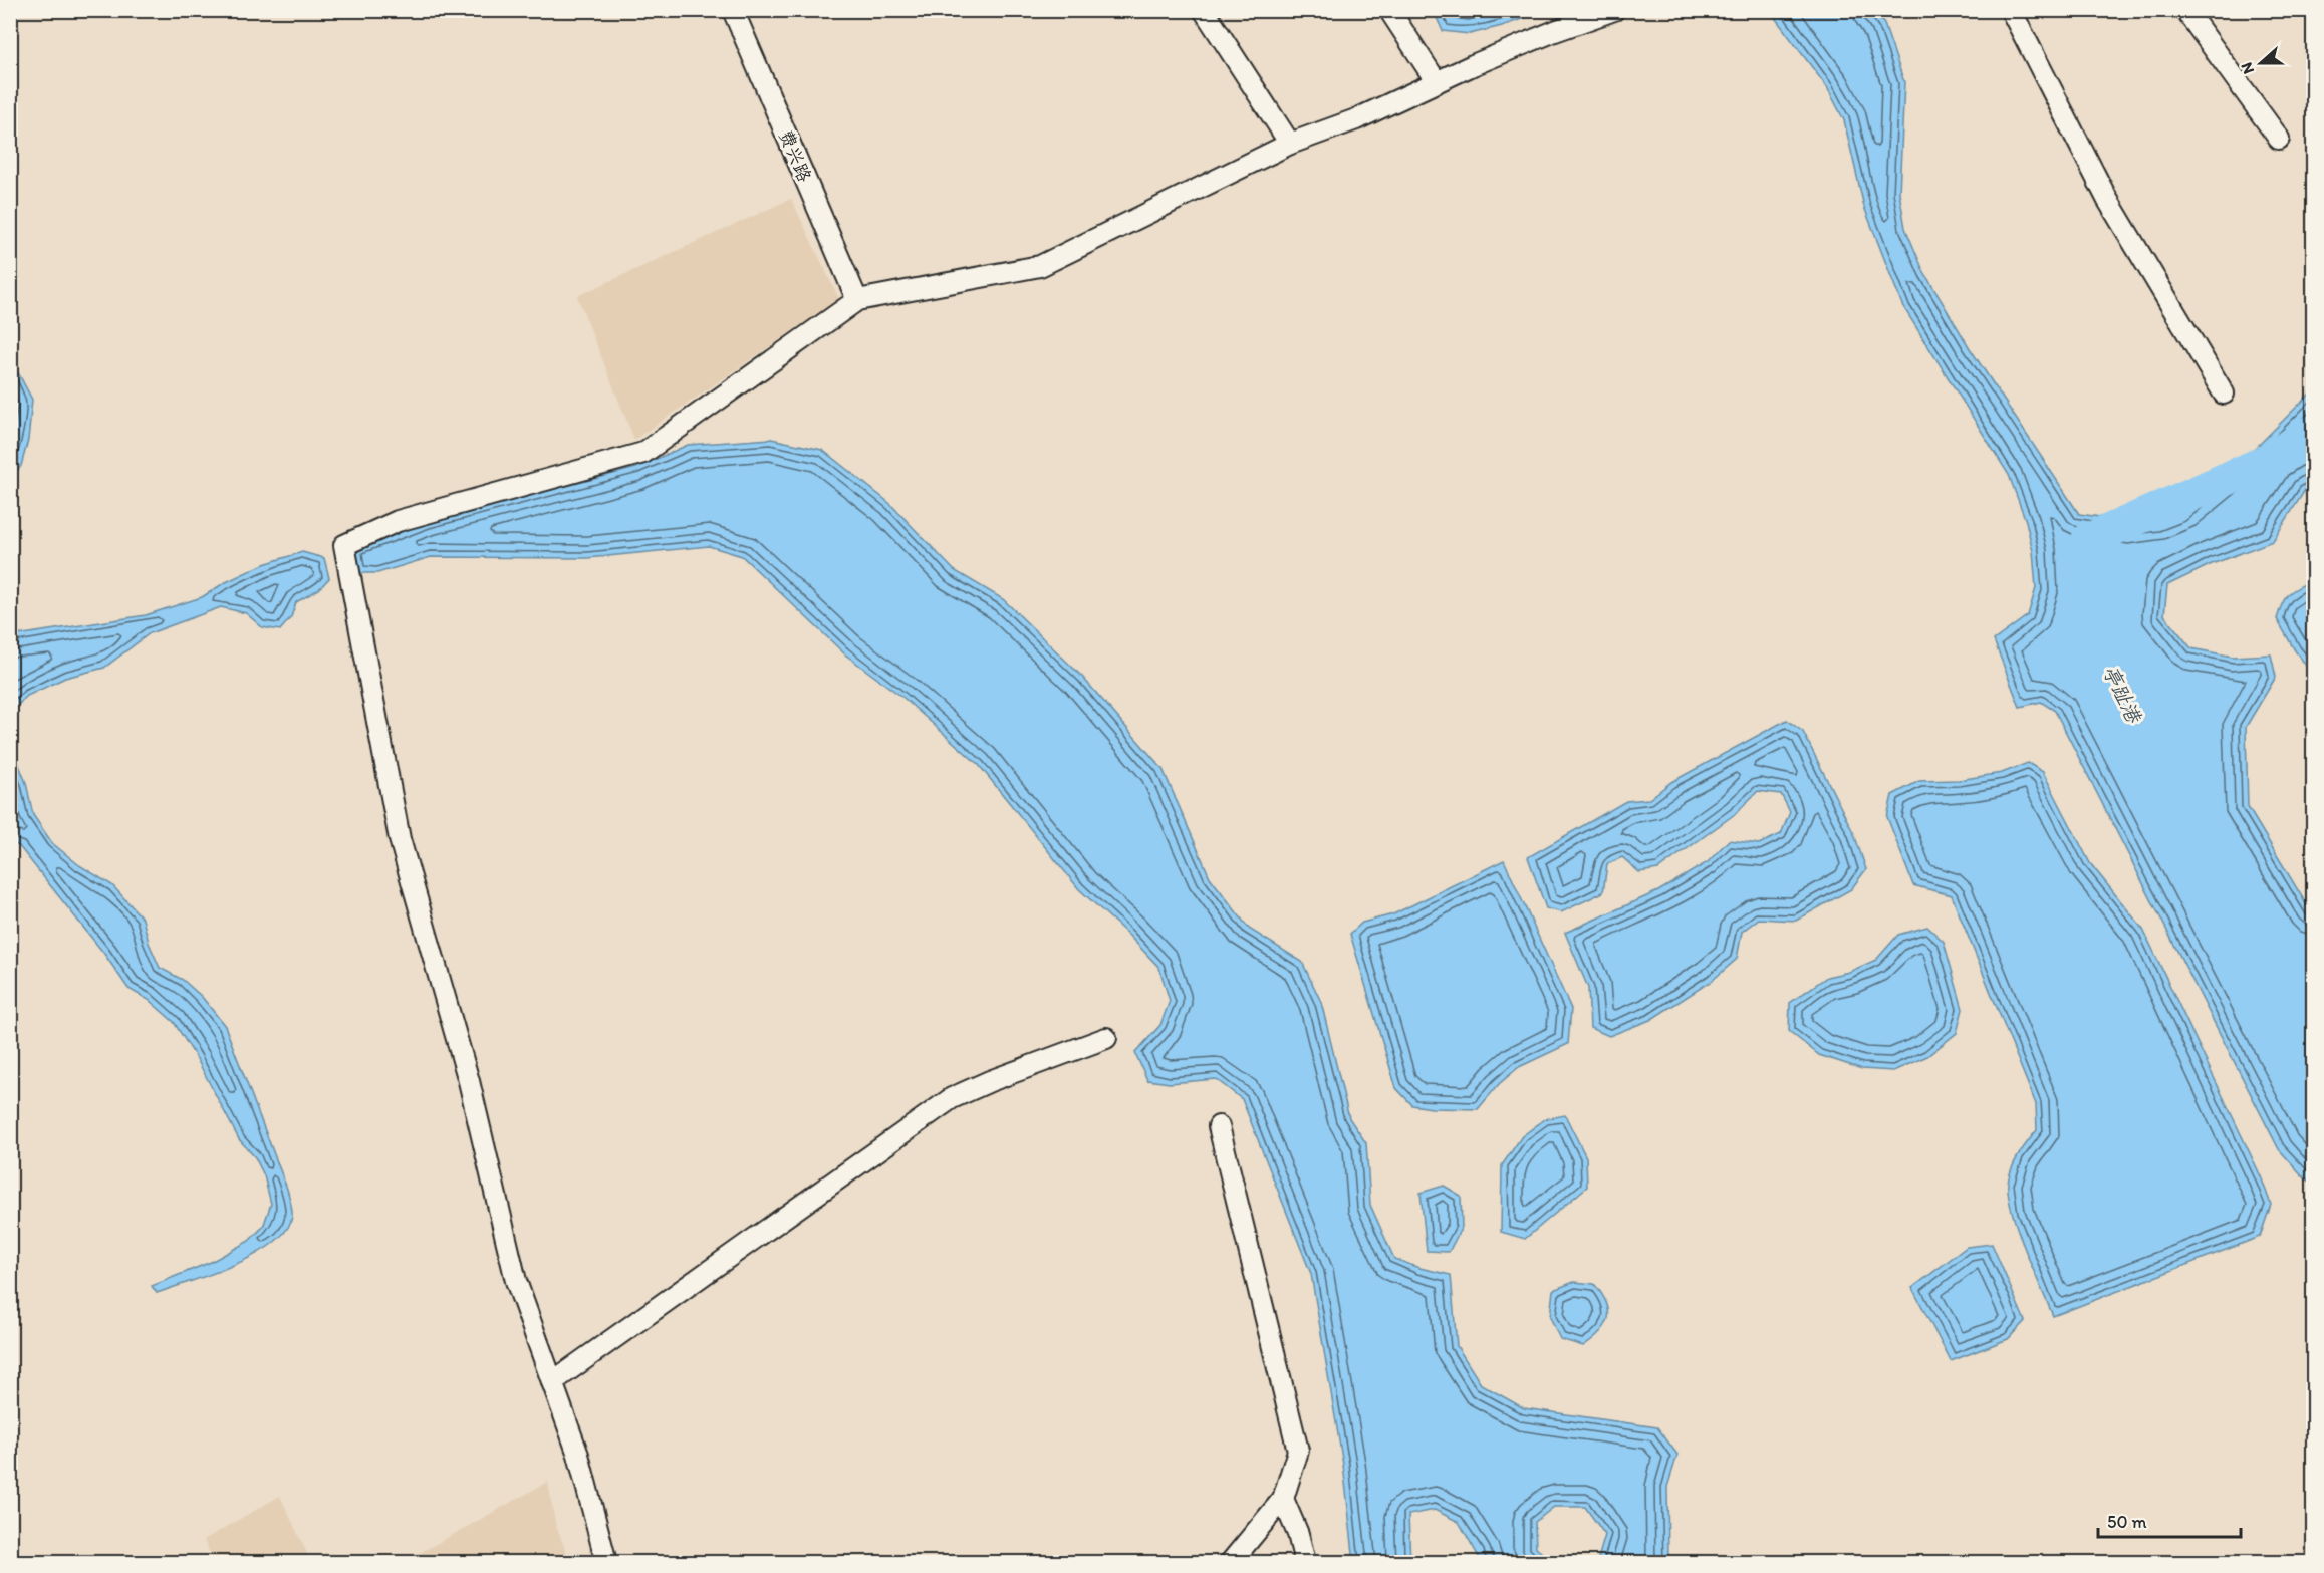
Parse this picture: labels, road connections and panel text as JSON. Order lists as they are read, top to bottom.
{
  "streets": {
    "street": ["费兴路"]
  },
  "water": ["亭趾港"],
  "scale_bar": "50 m",
  "north": "left"
}
